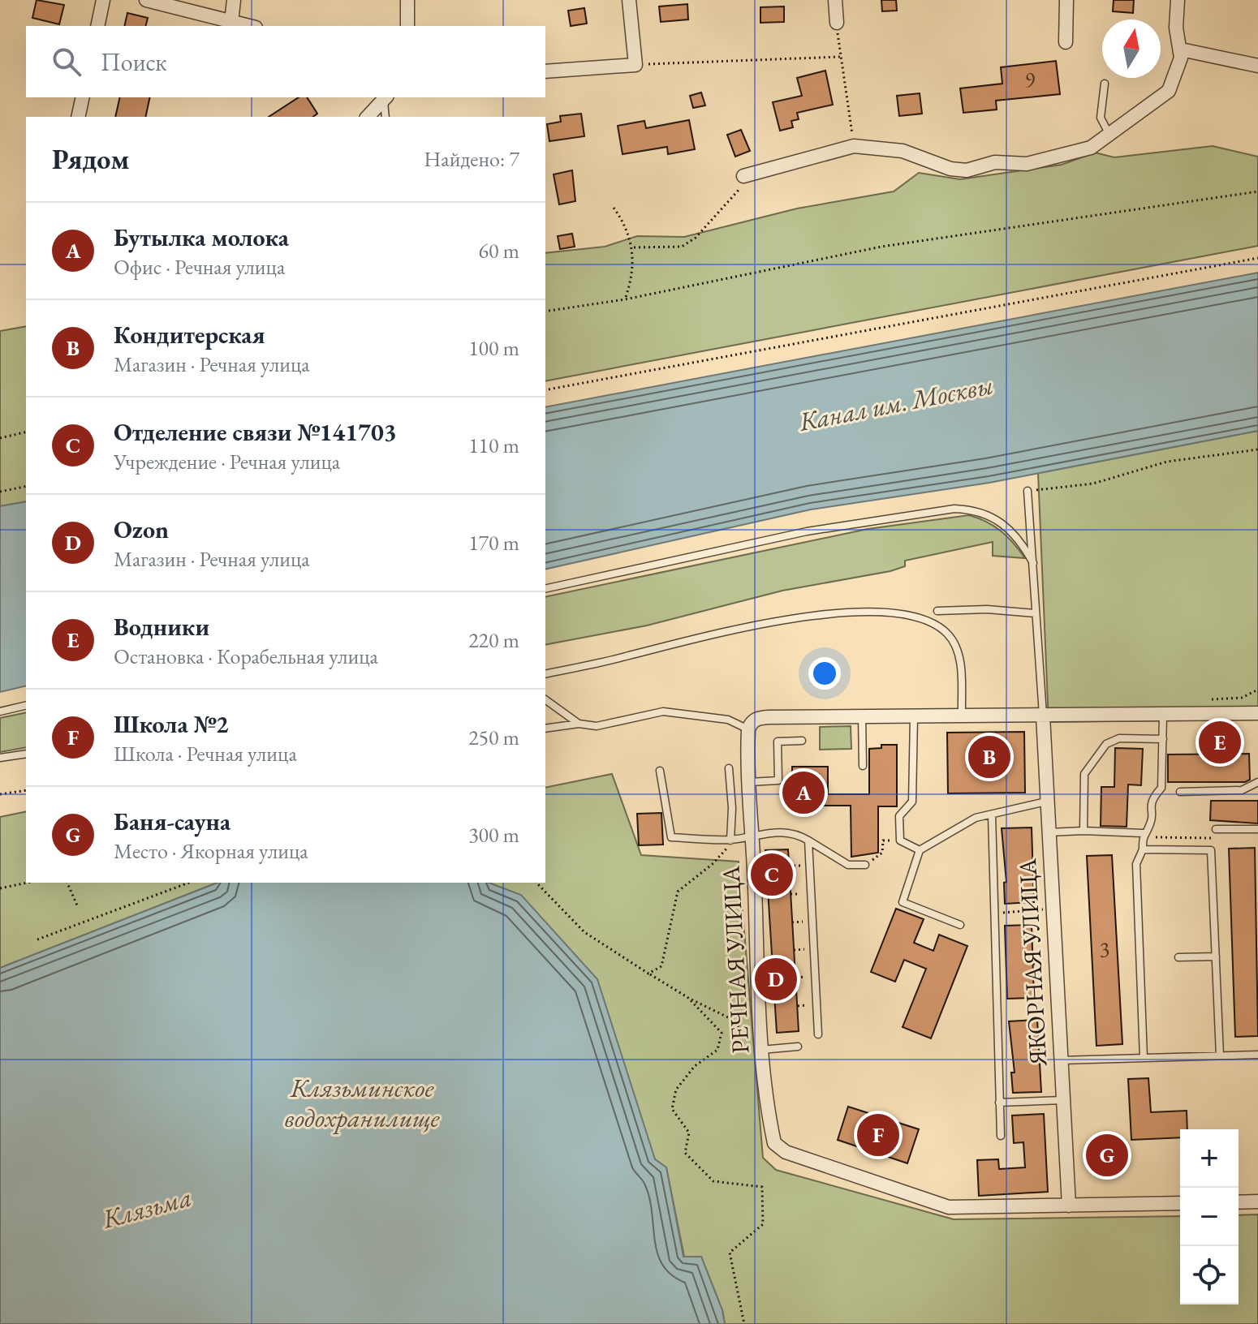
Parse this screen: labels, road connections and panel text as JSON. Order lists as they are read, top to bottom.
{
  "streets": {
    "street": ["РЕЧНАЯ УЛИЦА", "ЯКОРНАЯ УЛИЦА"]
  },
  "crossings": [
    ["РЕЧНАЯ УЛИЦА", "ЯКОРНАЯ УЛИЦА"]
  ],
  "water": ["Канал им. Москвы", "Клязьминское водохранилище", "Клязьма"],
  "house_numbers": ["9", "3"],
  "north": "top",
  "page": {
    "search": "Поиск",
    "heading": ["Рядом", "Найдено: 7"],
    "list": [
      {
        "mark": "A",
        "name": "Бутылка молока",
        "note": "Офис · Речная улица",
        "value": "60 m"
      },
      {
        "mark": "B",
        "name": "Кондитерская",
        "note": "Магазин · Речная улица",
        "value": "100 m"
      },
      {
        "mark": "C",
        "name": "Отделение связи №141703",
        "note": "Учреждение · Речная улица",
        "value": "110 m"
      },
      {
        "mark": "D",
        "name": "Ozon",
        "note": "Магазин · Речная улица",
        "value": "170 m"
      },
      {
        "mark": "E",
        "name": "Водники",
        "note": "Остановка · Корабельная улица",
        "value": "220 m"
      },
      {
        "mark": "F",
        "name": "Школа №2",
        "note": "Школа · Речная улица",
        "value": "250 m"
      },
      {
        "mark": "G",
        "name": "Баня-сауна",
        "note": "Место · Якорная улица",
        "value": "300 m"
      }
    ],
    "pins": [
      "E",
      "B",
      "A",
      "C",
      "D",
      "F",
      "G"
    ],
    "map_buttons": ["+", "−"]
  }
}
